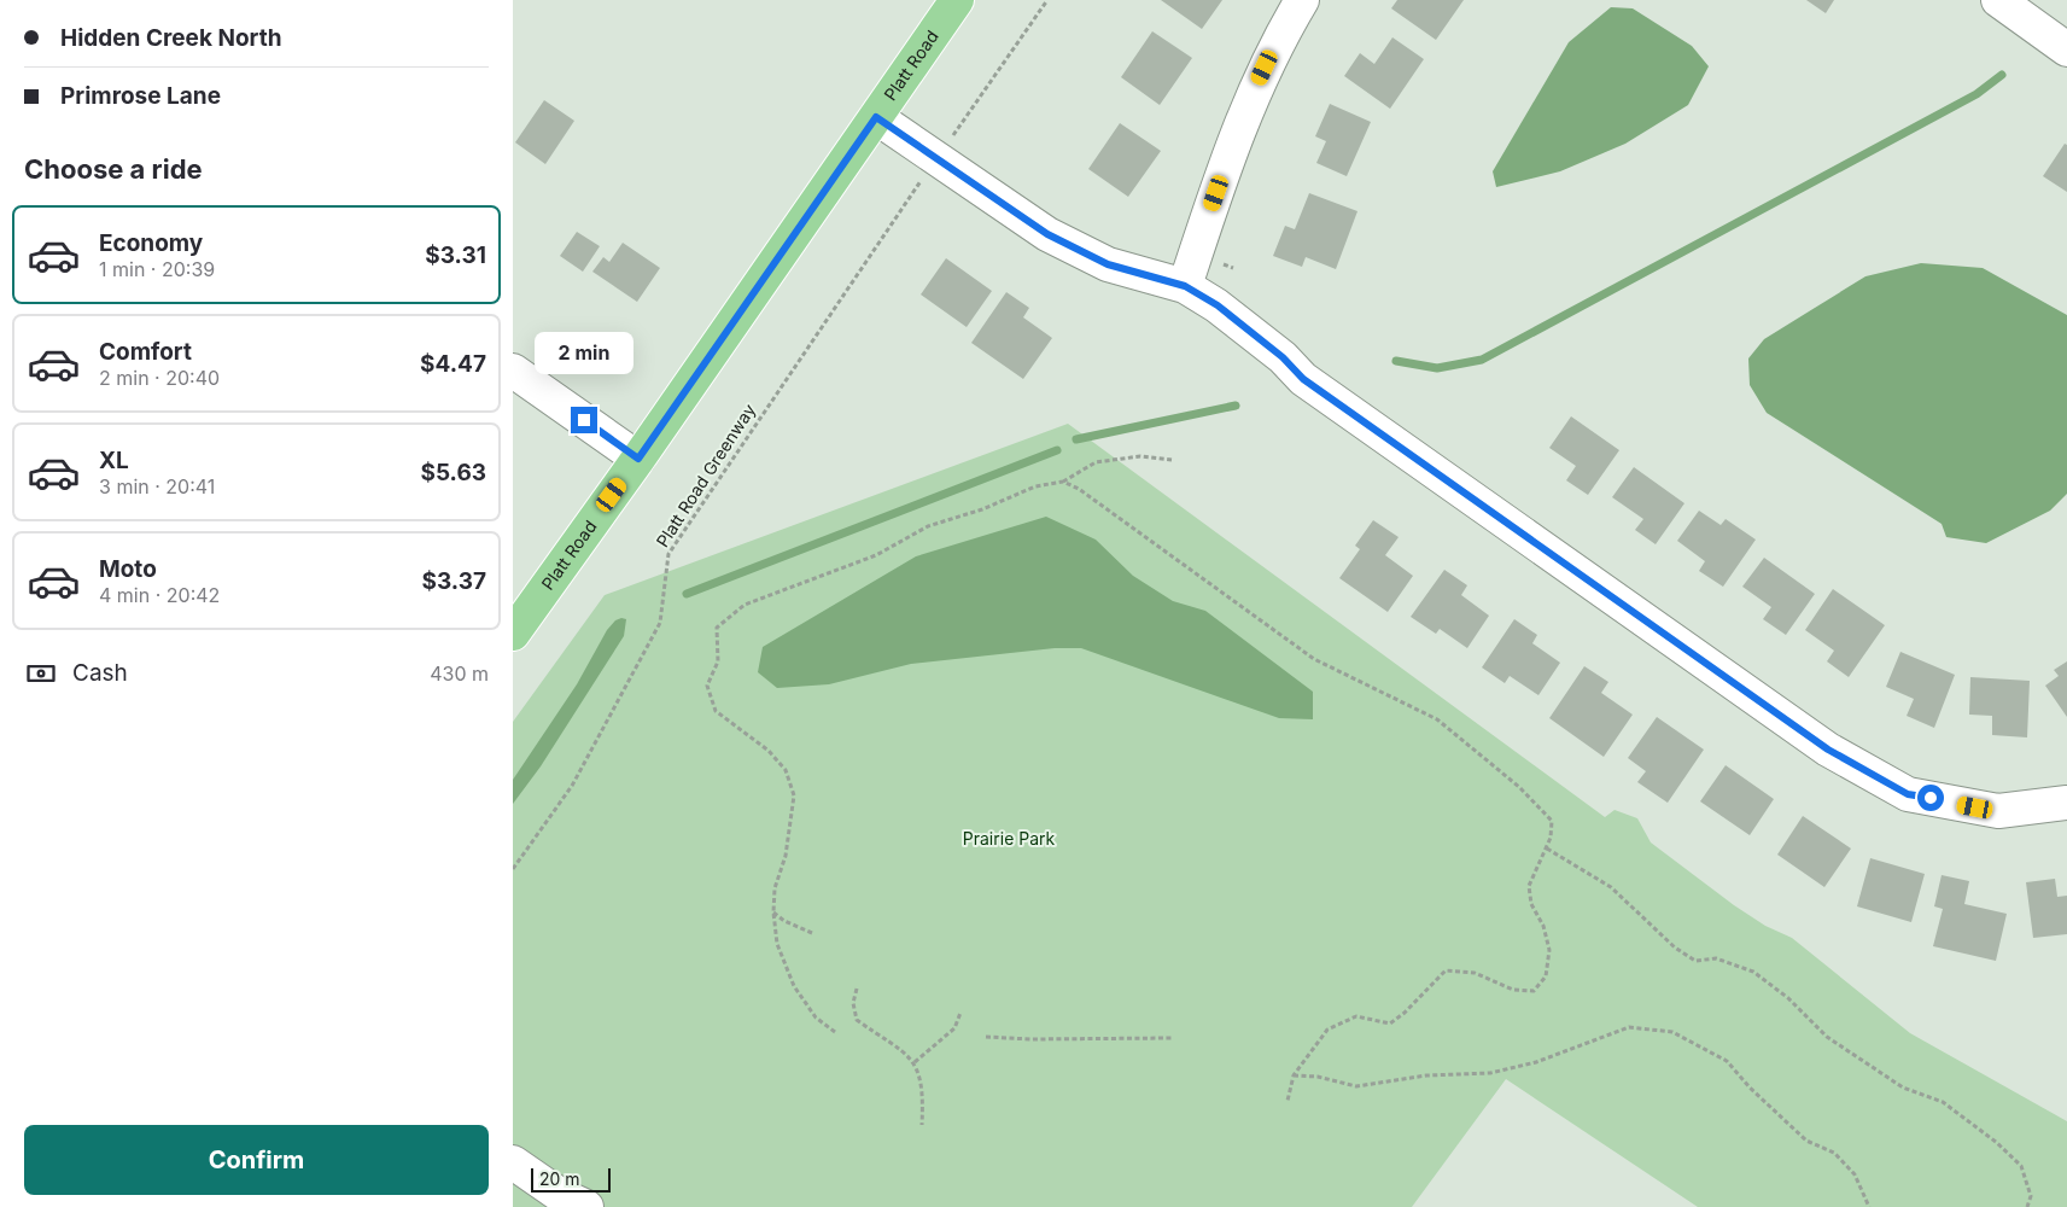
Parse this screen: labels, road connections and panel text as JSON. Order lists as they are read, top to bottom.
{
  "streets": {
    "main road": ["Platt Road"],
    "path": ["Platt Road Greenway"]
  },
  "parks": ["Prairie Park"],
  "scale_bar": "20 m",
  "page": {
    "banner": ["Hidden Creek North", "Primrose Lane"],
    "heading": "Choose a ride",
    "list": [
      {
        "name": "Economy",
        "note": "1 min · 20:39",
        "value": "$3.31"
      },
      {
        "name": "Comfort",
        "note": "2 min · 20:40",
        "value": "$4.47"
      },
      {
        "name": "XL",
        "note": "3 min · 20:41",
        "value": "$5.63"
      },
      {
        "name": "Moto",
        "note": "4 min · 20:42",
        "value": "$3.37"
      }
    ],
    "bubble": "2 min",
    "pay": ["Cash", "430 m"],
    "buttons": "Confirm",
    "scale": "20 m"
  }
}
